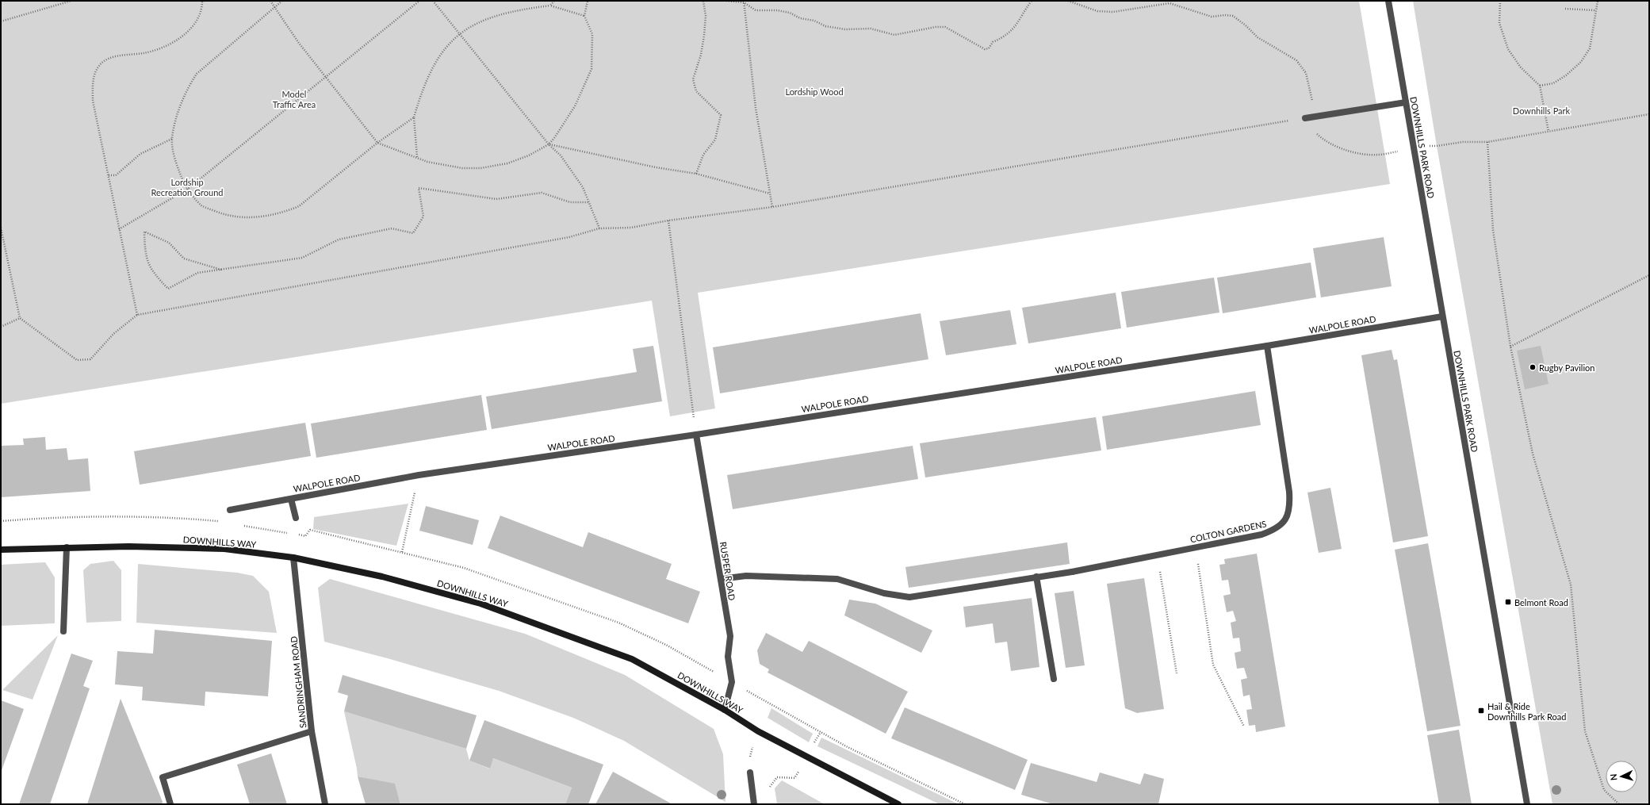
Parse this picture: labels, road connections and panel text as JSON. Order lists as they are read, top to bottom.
{
  "streets": {
    "main road": ["DOWNHILLS WAY"],
    "street": [
      "DOWNHILLS PARK ROAD",
      "WALPOLE ROAD",
      "COLTON GARDENS",
      "RUSPER ROAD",
      "SANDRINGHAM ROAD"
    ]
  },
  "crossings": [
    ["DOWNHILLS PARK ROAD", "WALPOLE ROAD"],
    ["WALPOLE ROAD", "COLTON GARDENS"],
    ["WALPOLE ROAD", "RUSPER ROAD"],
    ["COLTON GARDENS", "RUSPER ROAD"],
    ["DOWNHILLS WAY", "RUSPER ROAD"],
    ["DOWNHILLS WAY", "SANDRINGHAM ROAD"]
  ],
  "parks": [
    "Lordship Wood",
    "Model Traffic Area",
    "Downhills Park",
    "Lordship Recreation Ground"
  ],
  "places": {
    "other": ["Rugby Pavilion"],
    "transit": ["Belmont Road", "Hail & Ride Downhills Park Road"]
  },
  "north": "left"
}
